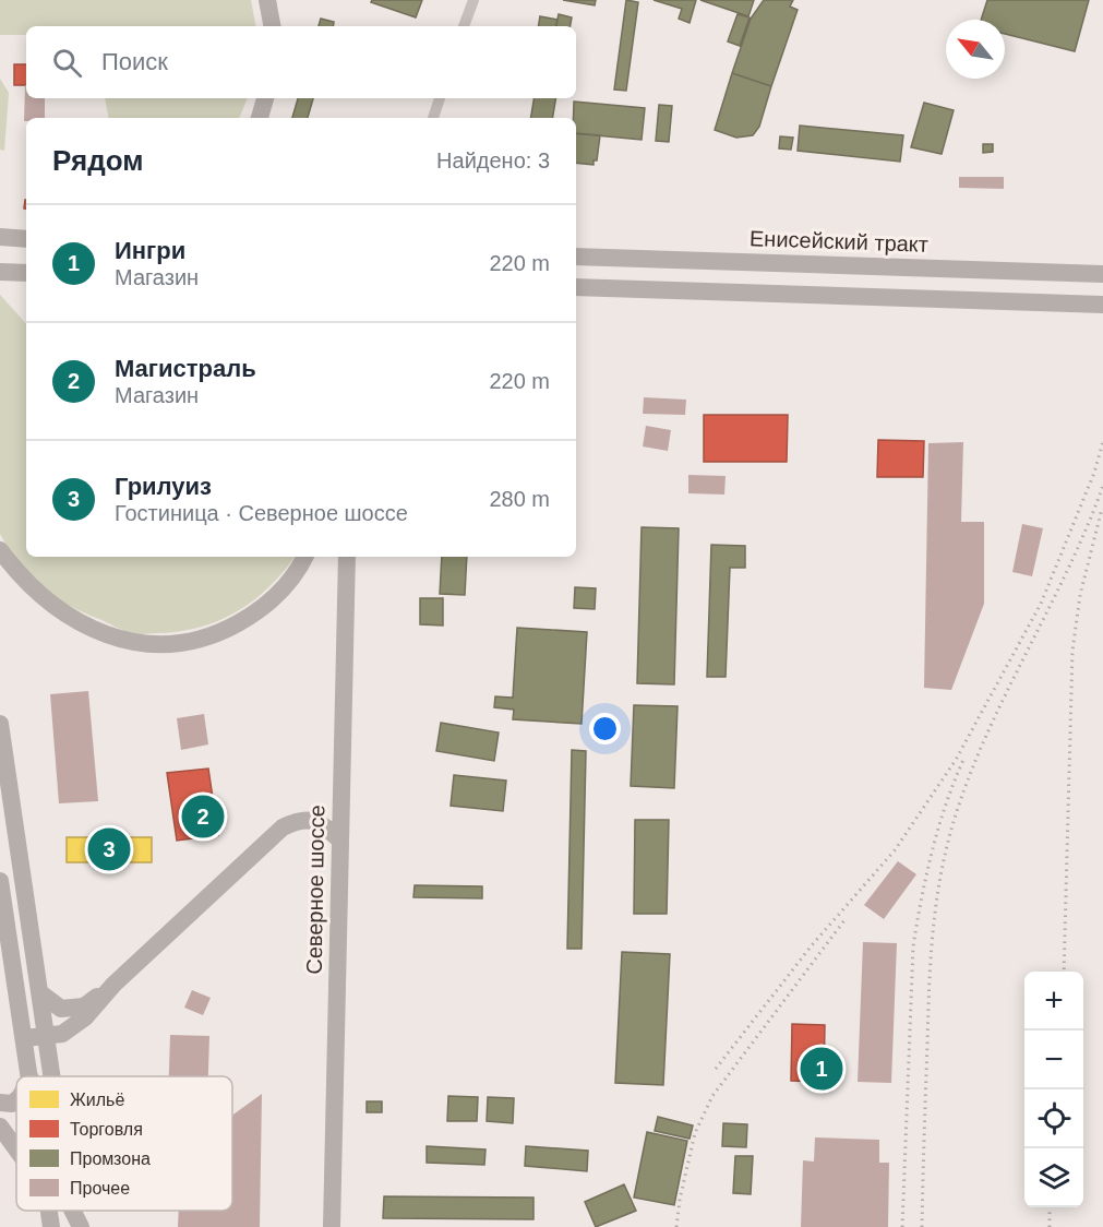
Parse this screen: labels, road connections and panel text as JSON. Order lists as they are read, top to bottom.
{
  "streets": {
    "main road": ["Енисейский тракт", "Северное шоссе"]
  },
  "legend": [
    "Жильё",
    "Торговля",
    "Промзона",
    "Прочее"
  ],
  "north": "top left",
  "page": {
    "search": "Поиск",
    "heading": ["Рядом", "Найдено: 3"],
    "list": [
      {
        "mark": "1",
        "name": "Ингри",
        "note": "Магазин",
        "value": "220 m"
      },
      {
        "mark": "2",
        "name": "Магистраль",
        "note": "Магазин",
        "value": "220 m"
      },
      {
        "mark": "3",
        "name": "Грилуиз",
        "note": "Гостиница · Северное шоссе",
        "value": "280 m"
      }
    ],
    "pins": ["2", "3", "1"],
    "map_buttons": ["+", "−"]
  }
}
